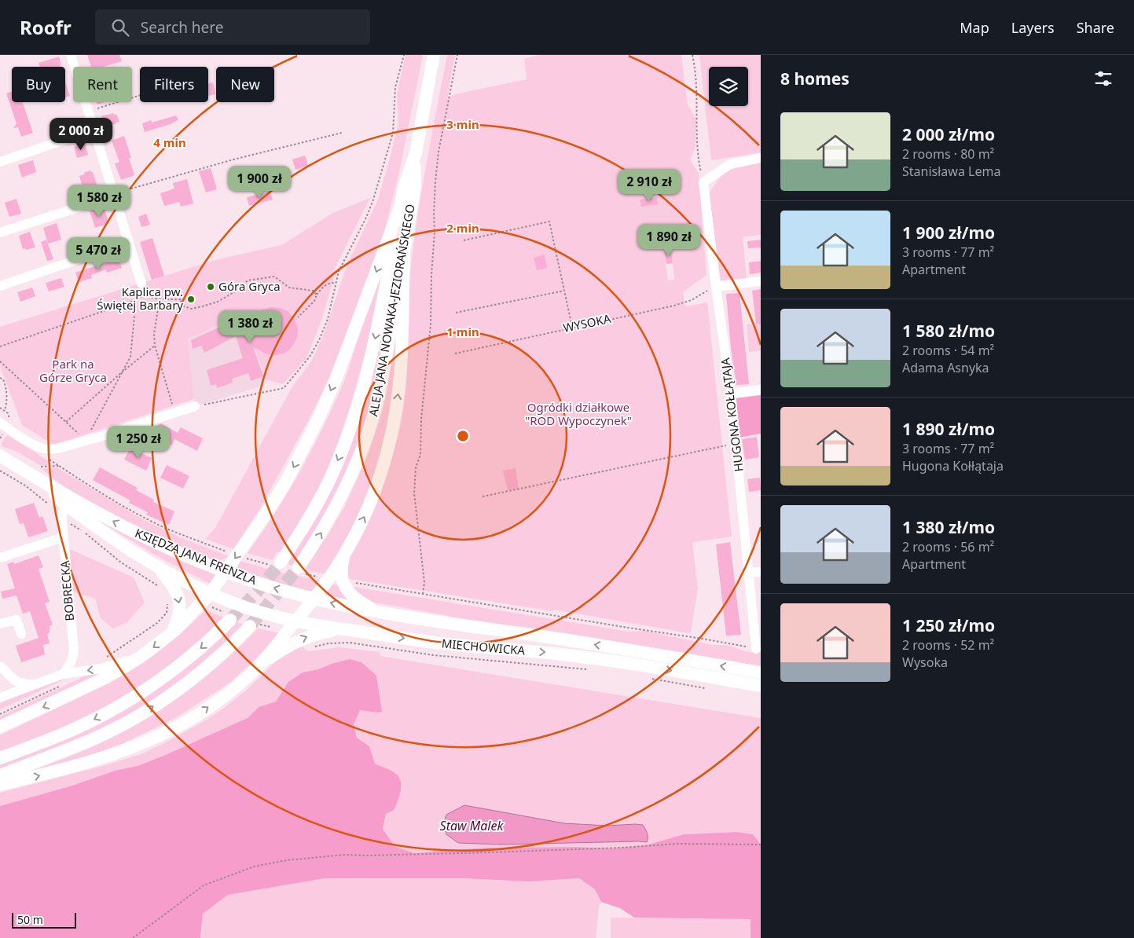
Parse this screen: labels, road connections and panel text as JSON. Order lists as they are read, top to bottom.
{
  "streets": {
    "main road": ["ALEJA JANA NOWAKA-JEZIORAŃSKIEGO", "KSIĘDZA JANA FRENZLA", "MIECHOWICKA"],
    "street": ["HUGONA KOŁŁĄTAJA", "BOBRECKA"],
    "path": ["WYSOKA"]
  },
  "crossings": [
    ["WYSOKA", "HUGONA KOŁŁĄTAJA"],
    ["KSIĘDZA JANA FRENZLA", "BOBRECKA"],
    ["KSIĘDZA JANA FRENZLA", "MIECHOWICKA"]
  ],
  "water": ["Staw Malek"],
  "parks": ["Park na Górze Gryca", "Ogródki działkowe \"ROD Wypoczynek\""],
  "places": ["Góra Gryca", "Kaplica pw. Świętej Barbary"],
  "scale_bar": "50 m",
  "page": {
    "header": "Roofr",
    "search": "Search here",
    "nav": ["Map", "Layers", "Share"],
    "heading": "8 homes",
    "chip": [
      "Buy",
      "Rent",
      "Filters",
      "New"
    ],
    "list": [
      {
        "name": "2 000 zł/mo",
        "note": "2 rooms · 80 m² · Stanisława Lema"
      },
      {
        "name": "1 900 zł/mo",
        "note": "3 rooms · 77 m² · Apartment"
      },
      {
        "name": "1 580 zł/mo",
        "note": "2 rooms · 54 m² · Adama Asnyka"
      },
      {
        "name": "1 890 zł/mo",
        "note": "3 rooms · 77 m² · Hugona Kołłątaja"
      },
      {
        "name": "1 380 zł/mo",
        "note": "2 rooms · 56 m² · Apartment"
      },
      {
        "name": "1 250 zł/mo",
        "note": "2 rooms · 52 m² · Wysoka"
      }
    ],
    "price": [
      "2 000 zł",
      "1 900 zł",
      "2 910 zł",
      "1 580 zł",
      "1 890 zł",
      "5 470 zł",
      "1 380 zł",
      "1 250 zł"
    ],
    "scale": "50 m"
  },
  "rings": [
    "3 min",
    "4 min",
    "2 min",
    "1 min"
  ]
}
